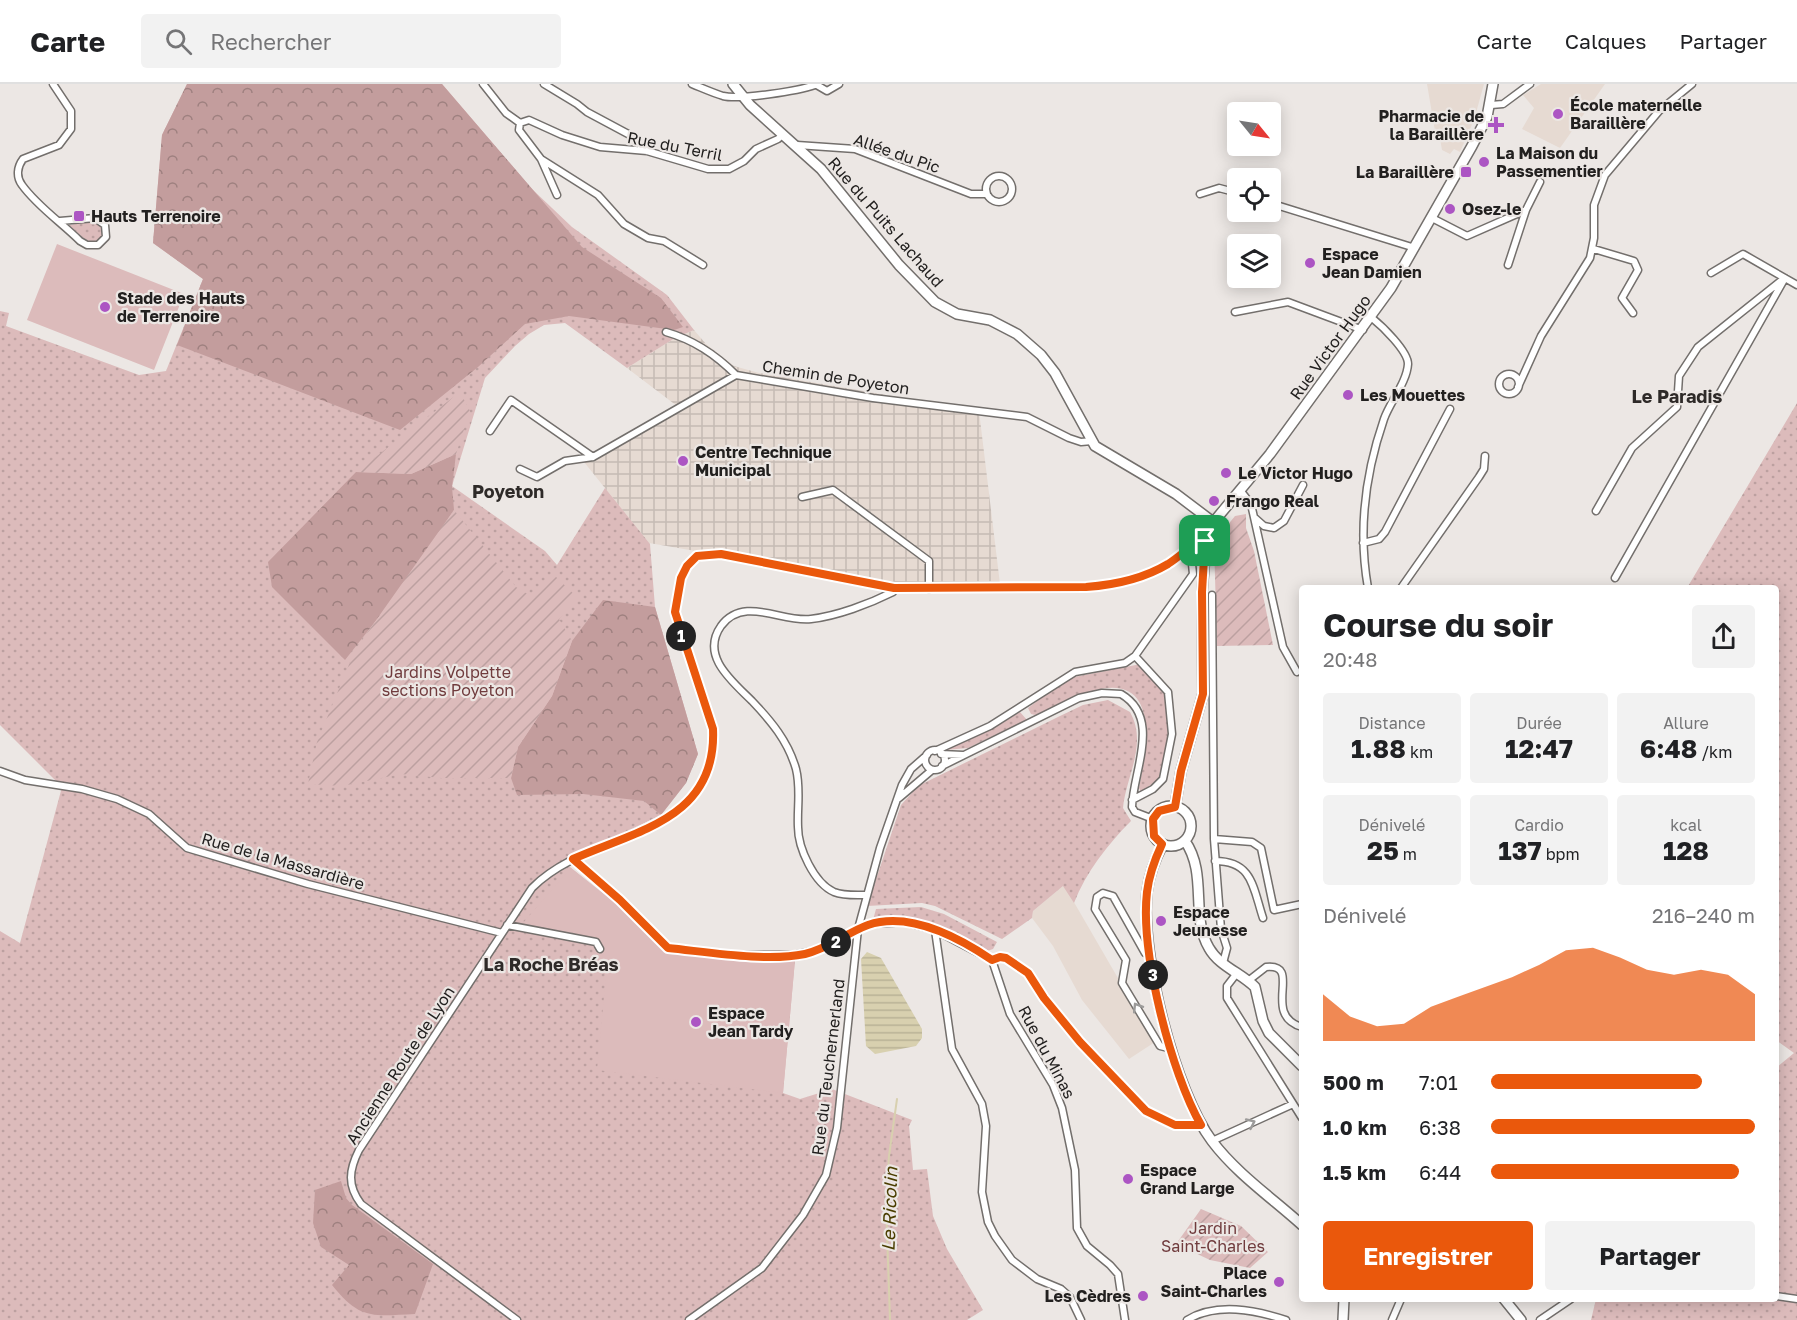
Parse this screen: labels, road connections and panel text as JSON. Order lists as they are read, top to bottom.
{
  "streets": {
    "main road": ["Rue du Puits Lachaud", "Rue Victor Hugo"],
    "street": [
      "Rue du Terril",
      "Allée du Pic",
      "Chemin de Poyeton",
      "Rue de la Massardière",
      "Rue du Minas",
      "Ancienne Route de Lyon",
      "Rue du Teuchernerland"
    ]
  },
  "crossings": [
    ["Rue du Terril", "Rue du Puits Lachaud"],
    ["Allée du Pic", "Rue du Puits Lachaud"],
    ["Rue du Puits Lachaud", "Chemin de Poyeton"],
    ["Rue de la Massardière", "Ancienne Route de Lyon"]
  ],
  "districts": ["Le Paradis", "Poyeton", "La Roche Bréas"],
  "water": ["Le Ricolin"],
  "parks": ["Jardins Volpette sections Poyeton", "Jardin Saint-Charles"],
  "places": {
    "other": [
      "École maternelle Baraillère",
      "La Maison du Passementier",
      "Osez-le",
      "Espace Jean Damien",
      "Stade des Hauts de Terrenoire",
      "Les Mouettes",
      "Centre Technique Municipal",
      "Le Victor Hugo",
      "Frango Real",
      "Espace Jeunesse",
      "Espace Jean Tardy",
      "Espace Grand Large",
      "Place Saint-Charles",
      "Les Cèdres"
    ],
    "health": ["Pharmacie de la Baraillère"],
    "transit": ["La Baraillère", "Hauts Terrenoire"]
  },
  "north": "bottom right",
  "page": {
    "header": "Carte",
    "search": "Rechercher",
    "nav": ["Carte", "Calques", "Partager"],
    "heading": ["Course du soir", "20:48"],
    "pins": ["1", "2", "3"],
    "stats": [
      ["Distance", "1.88 km"],
      ["Durée", "12:47"],
      ["Allure", "6:48 /km"],
      ["Dénivelé", "25 m"],
      ["Cardio", "137 bpm"],
      ["kcal", "128"]
    ],
    "chart": ["Dénivelé", "216–240 m"],
    "list": [
      {
        "name": "500 m",
        "note": "7:01"
      },
      {
        "name": "1.0 km",
        "note": "6:38"
      },
      {
        "name": "1.5 km",
        "note": "6:44"
      }
    ],
    "buttons": ["Enregistrer", "Partager"]
  }
}
